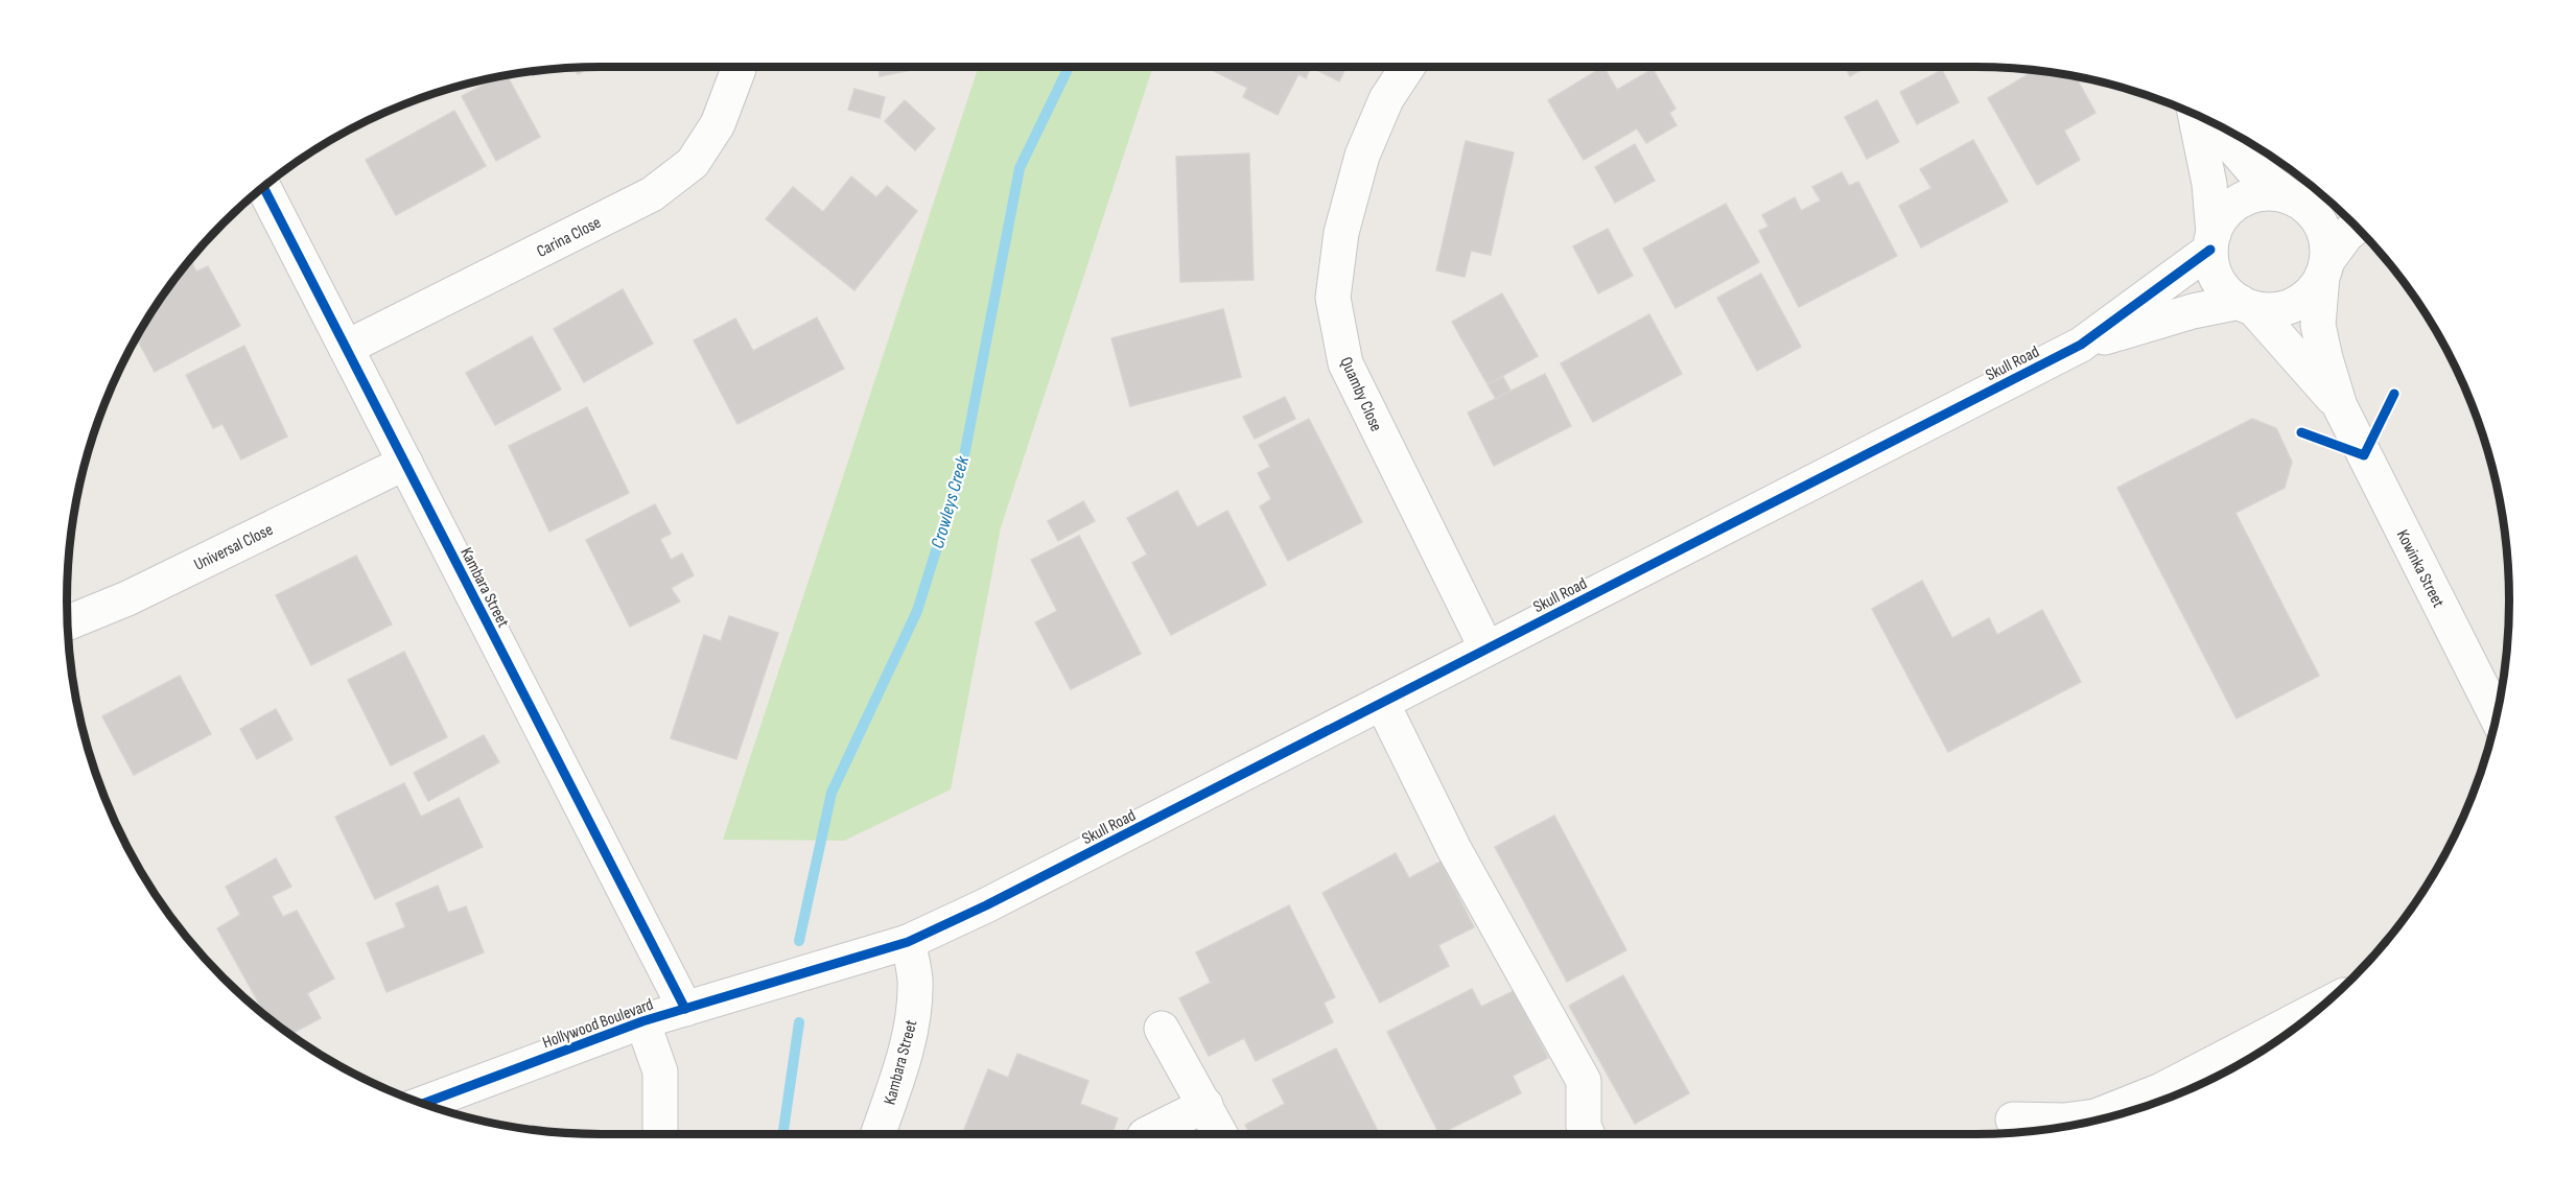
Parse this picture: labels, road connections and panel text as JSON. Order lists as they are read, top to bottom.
{
  "streets": {
    "street": [
      "Carina Close",
      "Skull Road",
      "Quamby Close",
      "Universal Close",
      "Kowinka Street",
      "Kambara Street",
      "Hollywood Boulevard"
    ]
  },
  "crossings": [
    ["Carina Close", "Kambara Street"],
    ["Skull Road", "Quamby Close"],
    ["Skull Road", "Kowinka Street"],
    ["Skull Road", "Kambara Street"],
    ["Skull Road", "Hollywood Boulevard"],
    ["Universal Close", "Kambara Street"],
    ["Kambara Street", "Hollywood Boulevard"]
  ],
  "water": ["Crowleys Creek"]
}
